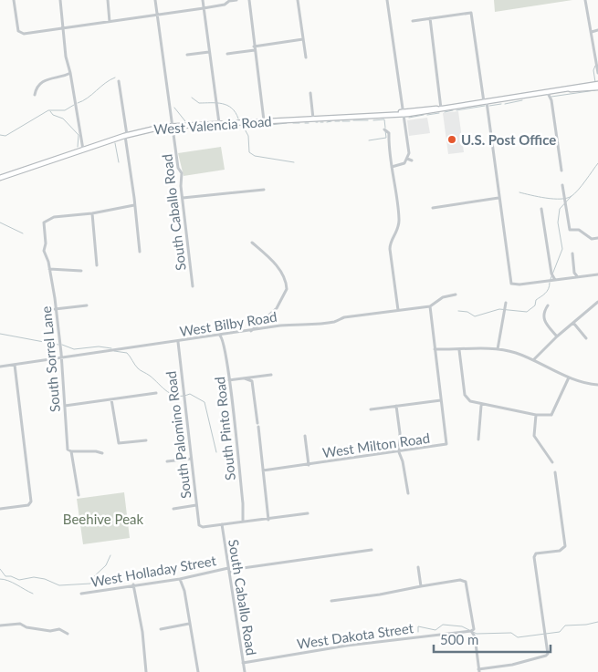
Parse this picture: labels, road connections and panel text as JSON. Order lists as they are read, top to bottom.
{
  "streets": {
    "main road": ["West Valencia Road"],
    "street": [
      "South Caballo Road",
      "West Bilby Road",
      "South Sorrel Lane",
      "South Pinto Road",
      "South Palomino Road",
      "West Milton Road",
      "West Holladay Street",
      "West Dakota Street"
    ]
  },
  "crossings": [
    ["West Valencia Road", "South Caballo Road"],
    ["South Caballo Road", "South Palomino Road"],
    ["South Caballo Road", "West Holladay Street"],
    ["South Caballo Road", "West Dakota Street"],
    ["West Bilby Road", "South Sorrel Lane"],
    ["West Bilby Road", "South Pinto Road"],
    ["West Bilby Road", "South Palomino Road"]
  ],
  "parks": ["Beehive Peak"],
  "places": ["U.S. Post Office"],
  "scale_bar": "500 m"
}
